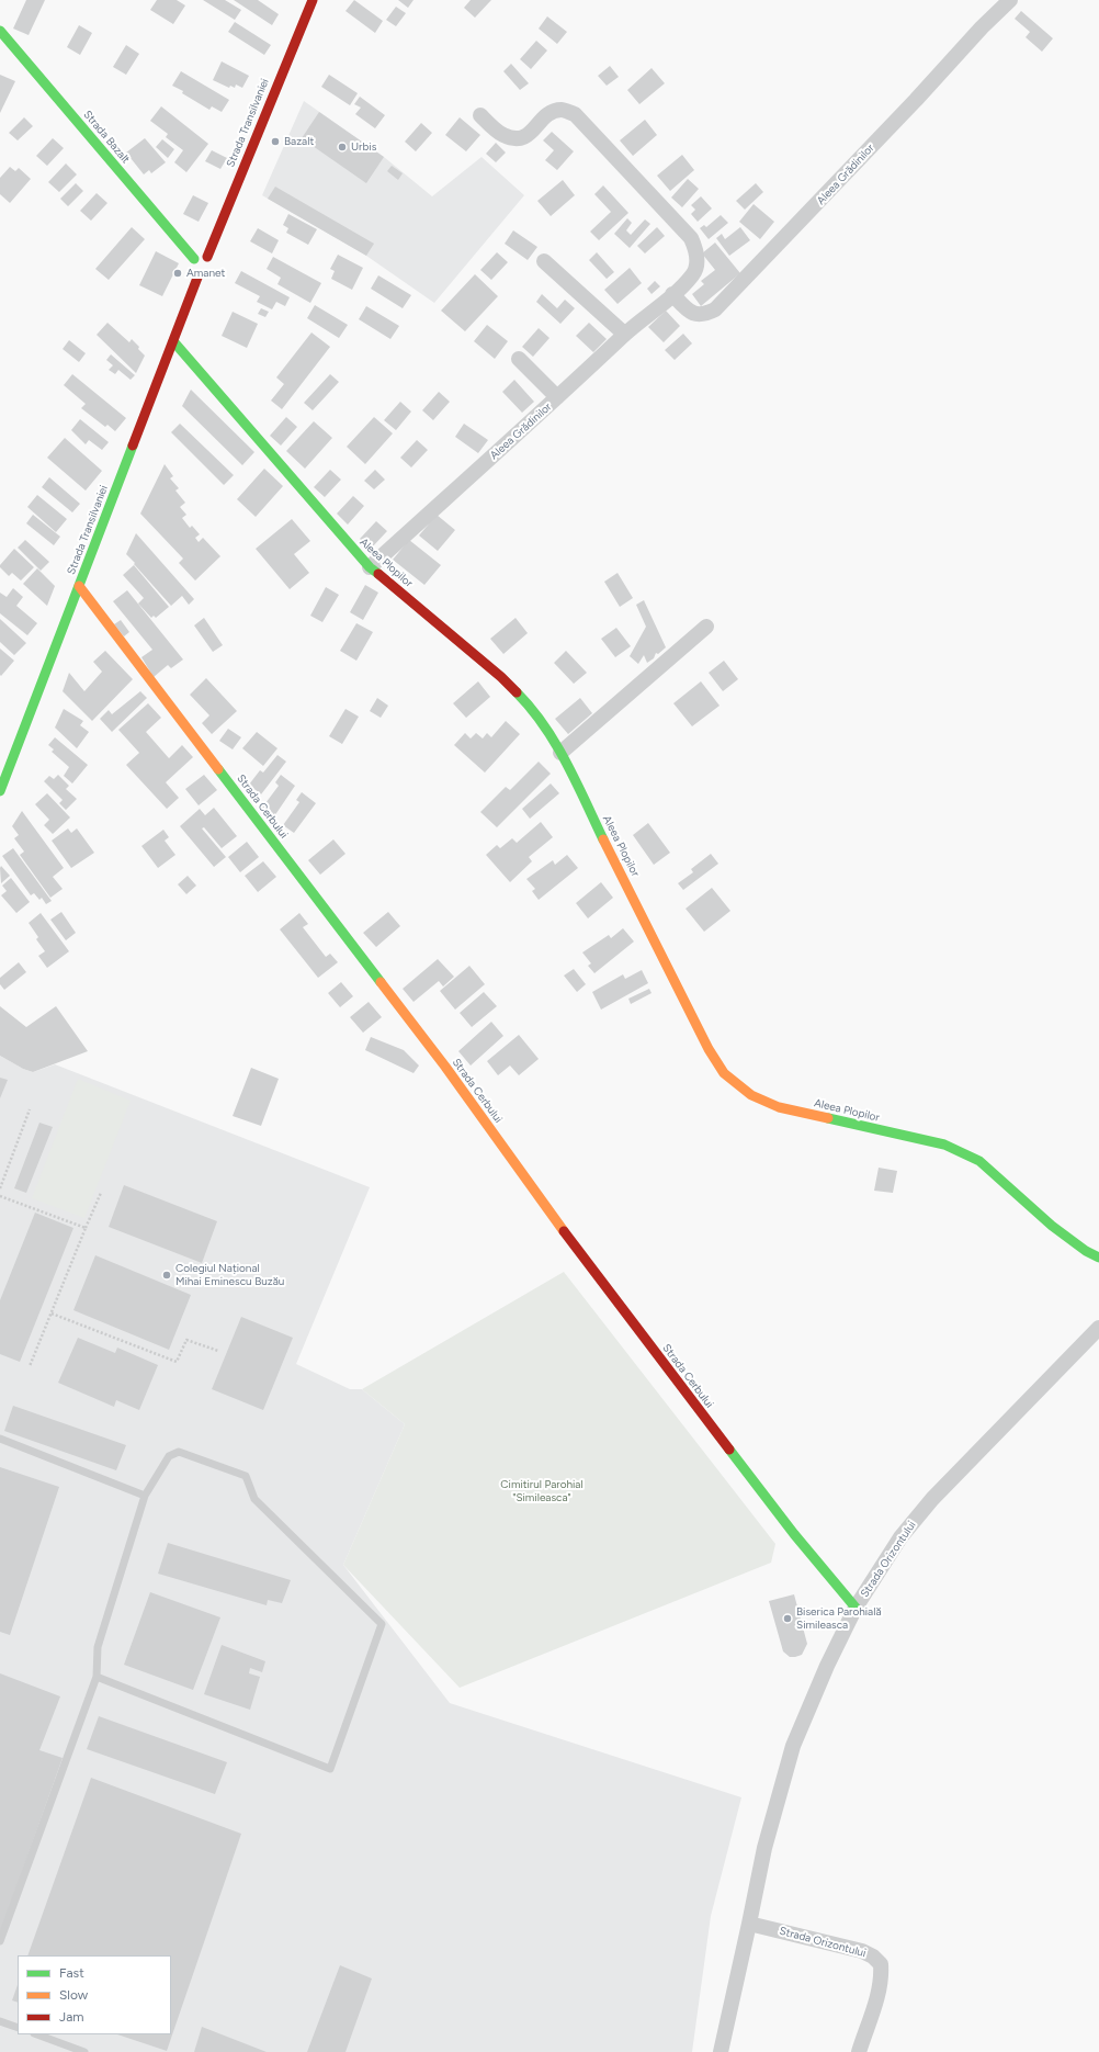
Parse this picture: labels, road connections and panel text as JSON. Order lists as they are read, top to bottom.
{
  "streets": {
    "street": [
      "Strada Transilvaniei",
      "Strada Bazalt",
      "Aleea Grădinilor",
      "Aleea Plopilor",
      "Strada Cerbului",
      "Strada Orizontului"
    ]
  },
  "crossings": [
    ["Strada Transilvaniei", "Aleea Plopilor"],
    ["Strada Transilvaniei", "Strada Cerbului"],
    ["Aleea Grădinilor", "Aleea Plopilor"],
    ["Strada Cerbului", "Strada Orizontului"]
  ],
  "parks": ["Cimitirul Parohial \"Simileasca\""],
  "places": [
    "Bazalt",
    "Urbis",
    "Amanet",
    "Colegiul Național Mihai Eminescu Buzău",
    "Biserica Parohială Simileasca"
  ],
  "legend": ["Fast", "Slow", "Jam"]
}
